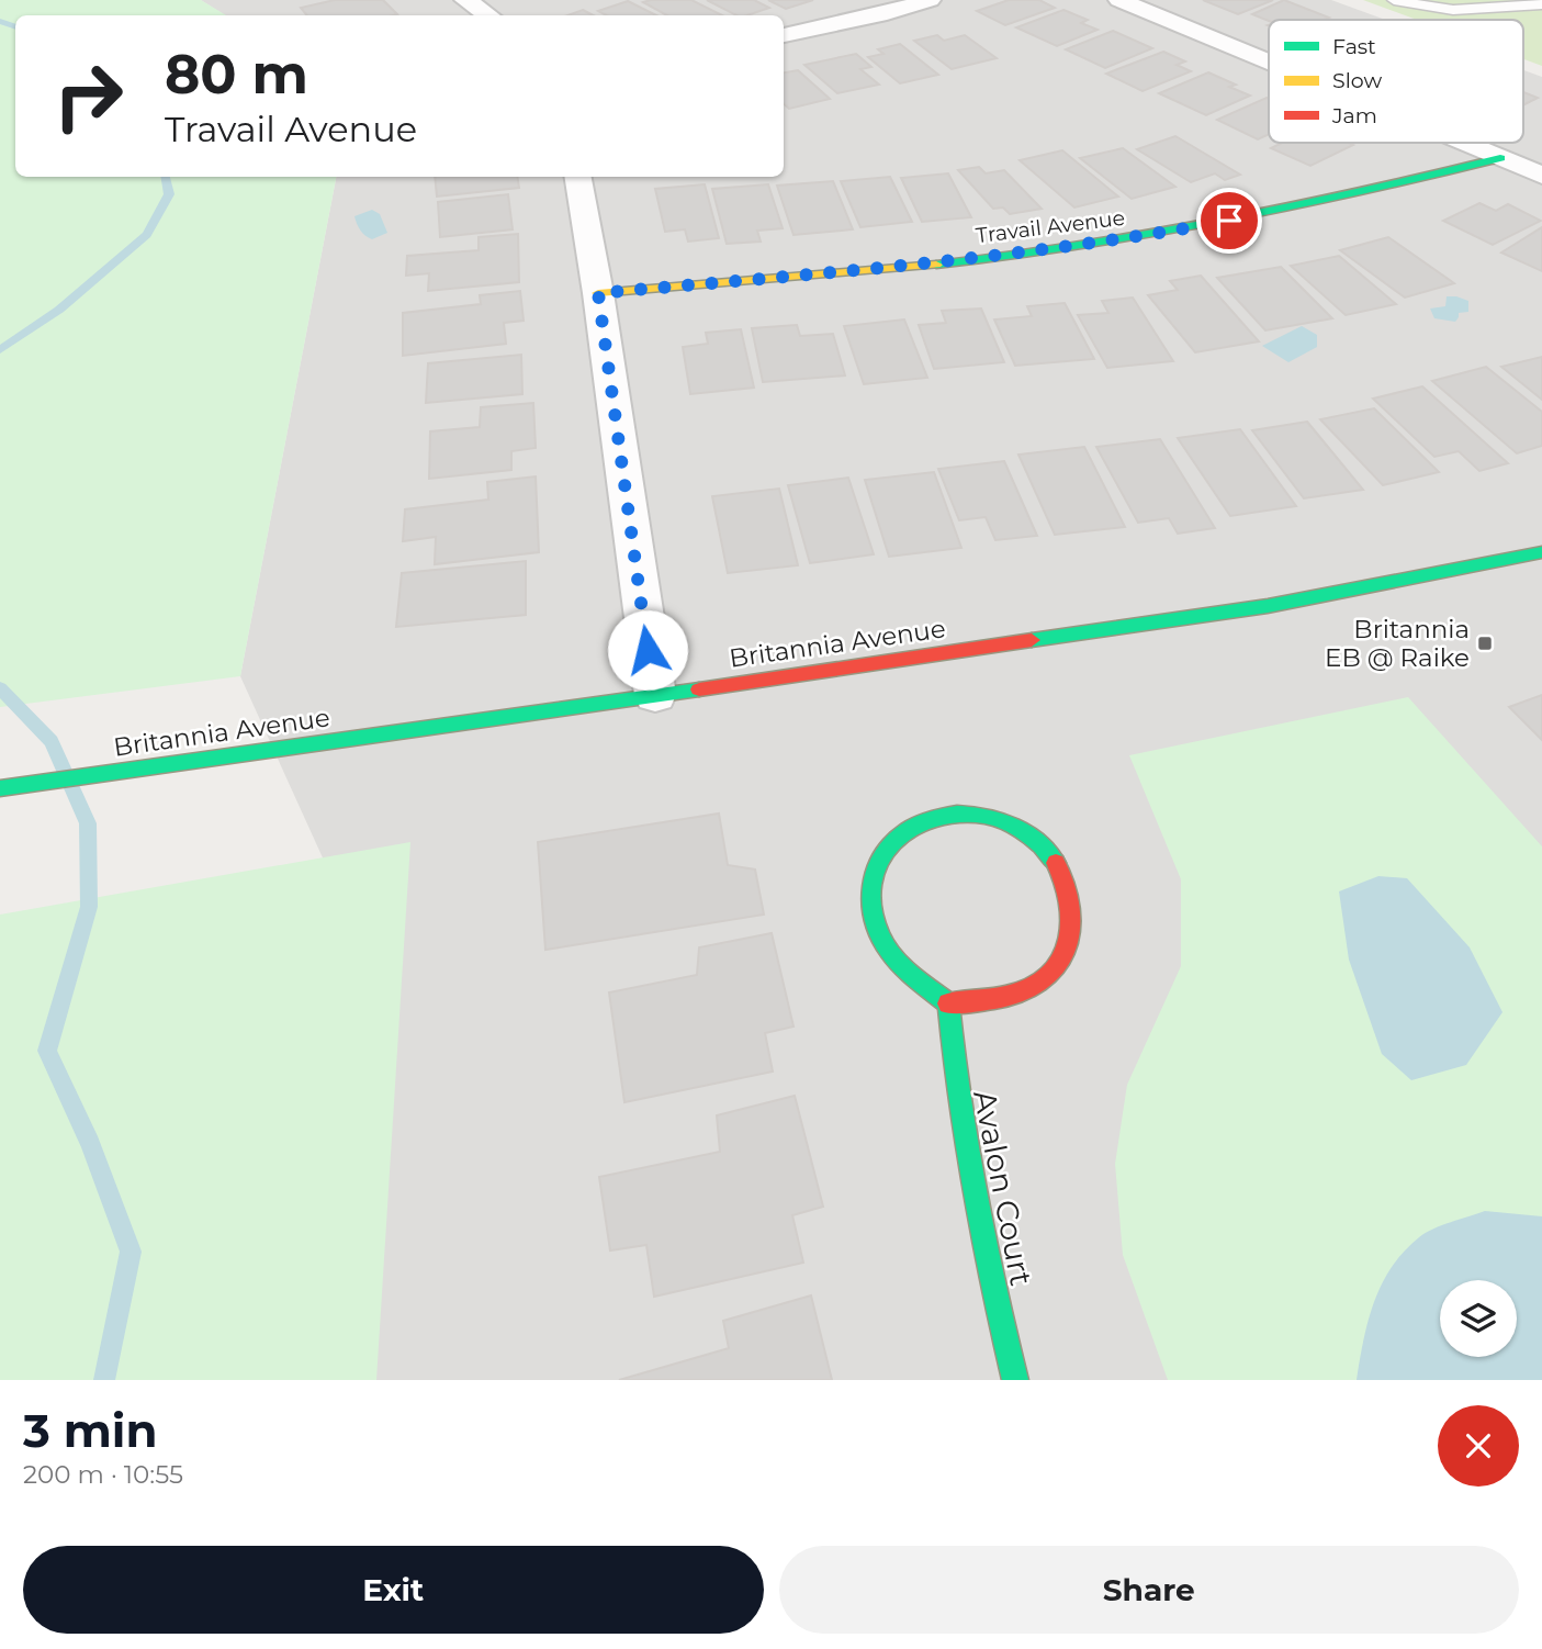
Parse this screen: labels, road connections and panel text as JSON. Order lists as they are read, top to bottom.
{
  "streets": {
    "street": ["Travail Avenue", "Britannia Avenue", "Avalon Court"]
  },
  "places": {
    "transit": ["Britannia EB @ Raike"]
  },
  "legend": ["Fast", "Slow", "Jam"],
  "page": {
    "turn": ["80 m", "Travail Avenue"],
    "heading": ["3 min", "200 m · 10:55"],
    "buttons": ["Exit", "Share"]
  }
}
